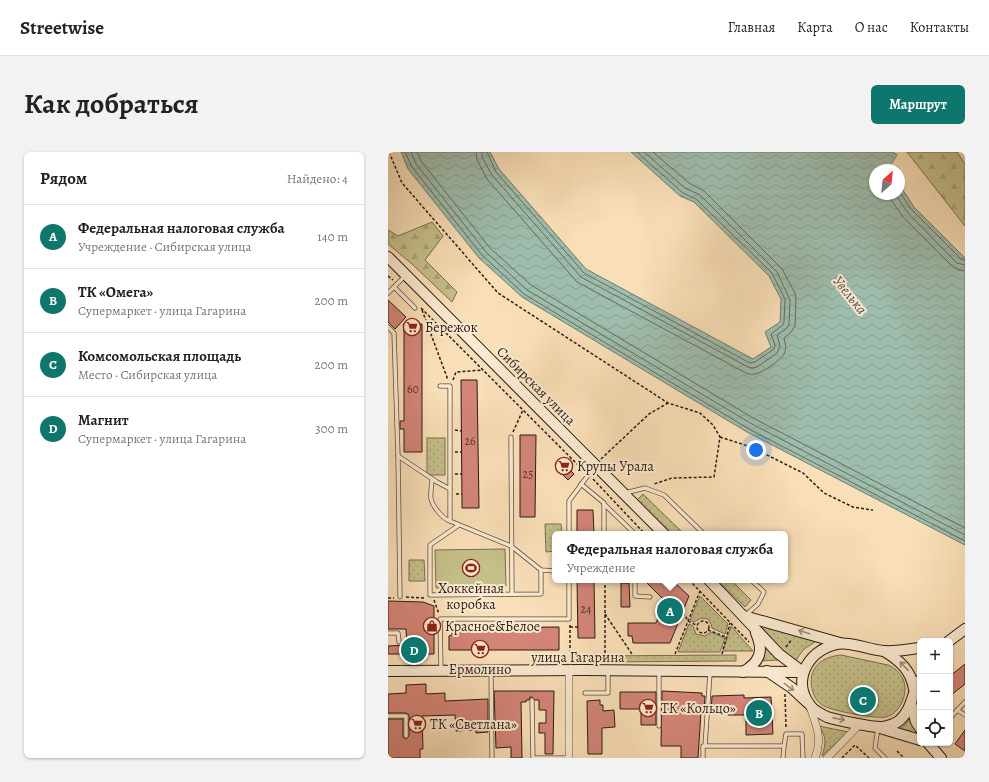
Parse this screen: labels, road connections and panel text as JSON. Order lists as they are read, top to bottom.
{
  "streets": {
    "main road": ["Сибирская улица", "улица Гагарина"]
  },
  "water": ["Увелька"],
  "places": {
    "supermarket": [
      "Бережок",
      "Крупы Урала",
      "Ермолино",
      "ТК «Кольцо»",
      "ТК «Светлана»"
    ],
    "sports": ["Хоккейная коробка"],
    "shop": ["Красное&Белое"]
  },
  "house_numbers": [
    "60",
    "26",
    "25",
    "24"
  ],
  "north": "top right",
  "page": {
    "header": "Streetwise",
    "nav": [
      "Главная",
      "Карта",
      "О нас",
      "Контакты"
    ],
    "title": "Как добраться",
    "buttons": "Маршрут",
    "heading": ["Рядом", "Найдено: 4"],
    "list": [
      {
        "mark": "A",
        "name": "Федеральная налоговая служба",
        "note": "Учреждение · Сибирская улица",
        "value": "140 m"
      },
      {
        "mark": "B",
        "name": "ТК «Омега»",
        "note": "Супермаркет · улица Гагарина",
        "value": "200 m"
      },
      {
        "mark": "C",
        "name": "Комсомольская площадь",
        "note": "Место · Сибирская улица",
        "value": "200 m"
      },
      {
        "mark": "D",
        "name": "Магнит",
        "note": "Супермаркет · улица Гагарина",
        "value": "300 m"
      }
    ],
    "popup": ["Федеральная налоговая служба", "Учреждение"],
    "pins": [
      "A",
      "D",
      "C",
      "B"
    ],
    "map_buttons": ["+", "−"]
  }
}
